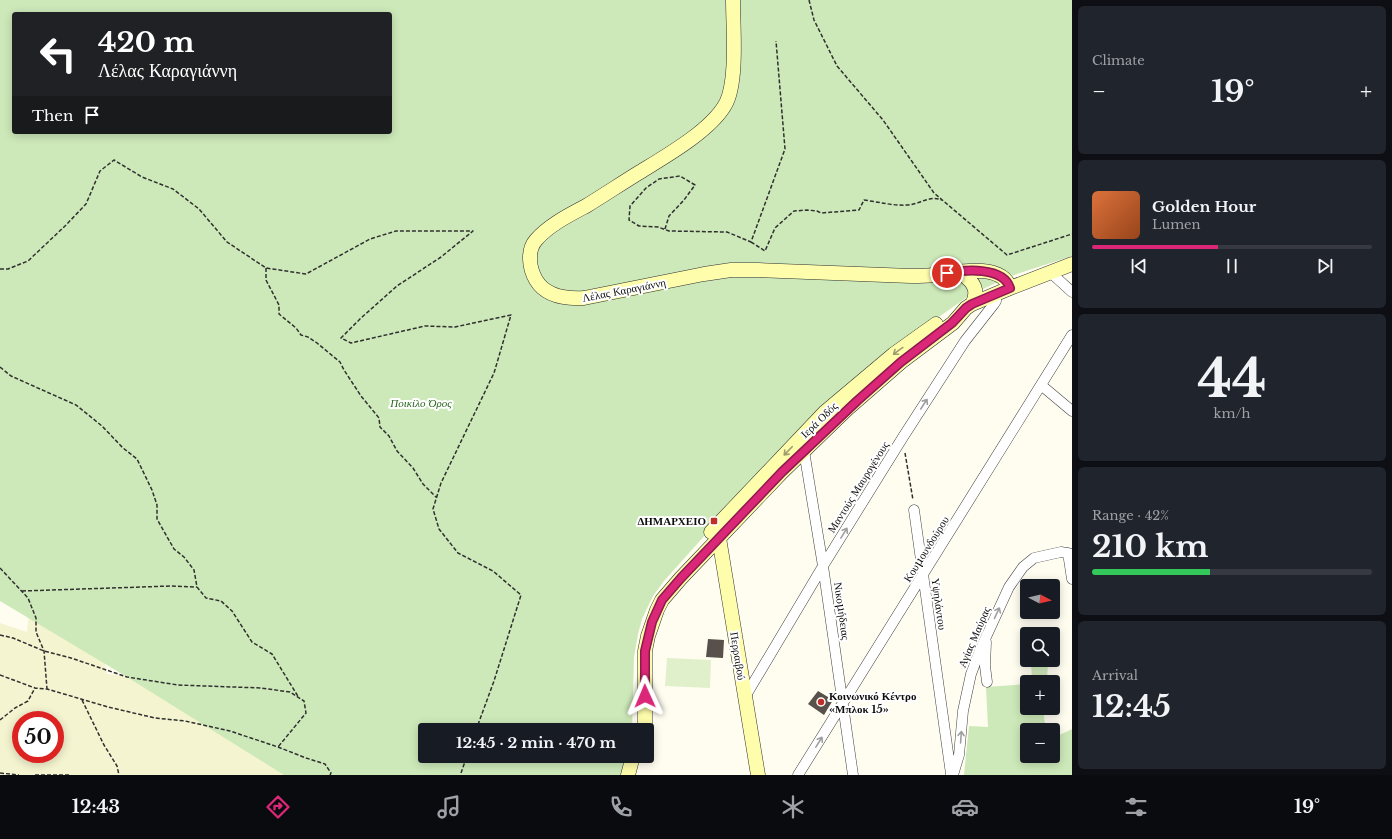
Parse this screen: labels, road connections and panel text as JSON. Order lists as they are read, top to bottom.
{
  "streets": {
    "main road": ["Λέλας Καραγιάννη", "Ιερά Οδός", "Περραιβού"],
    "street": [
      "Μαντούς Μαυρογένους",
      "Κουμουνδούρου",
      "Υψηλάντου",
      "Νικομήδειας",
      "Αγίας Μαύρας"
    ]
  },
  "crossings": [
    ["Λέλας Καραγιάννη", "Ιερά Οδός"],
    ["Λέλας Καραγιάννη", "Μαντούς Μαυρογένους"],
    ["Ιερά Οδός", "Μαντούς Μαυρογένους"],
    ["Ιερά Οδός", "Νικομήδειας"],
    ["Ιερά Οδός", "Περραιβού"],
    ["Μαντούς Μαυρογένους", "Νικομήδειας"],
    ["Μαντούς Μαυρογένους", "Περραιβού"],
    ["Κουμουνδούρου", "Υψηλάντου"],
    ["Κουμουνδούρου", "Νικομήδειας"],
    ["Υψηλάντου", "Αγίας Μαύρας"]
  ],
  "one_way": ["Μαντούς Μαυρογένους", "Αγίας Μαύρας"],
  "parks": ["Ποικίλο Όρος"],
  "places": {
    "transit": ["ΔΗΜΑΡΧΕΙΟ"],
    "other": ["Κοινωνικό Κέντρο «Μπλοκ 15»"]
  },
  "north": "right",
  "page": {
    "tile": [
      "Climate",
      ["44", "km/h"],
      ["Range · 42%", "210 km"],
      ["Arrival", "12:45"]
    ],
    "turn": ["420 m", "Λέλας Καραγιάννη"],
    "heat": ["−", "19°", "+"],
    "then": "Then",
    "song": ["Golden Hour", "Lumen"],
    "map_buttons": ["+", "−"],
    "limit": "50",
    "trip": "12:45 · 2 min · 470 m",
    "tabs": ["12:43", "19°"]
  }
}
